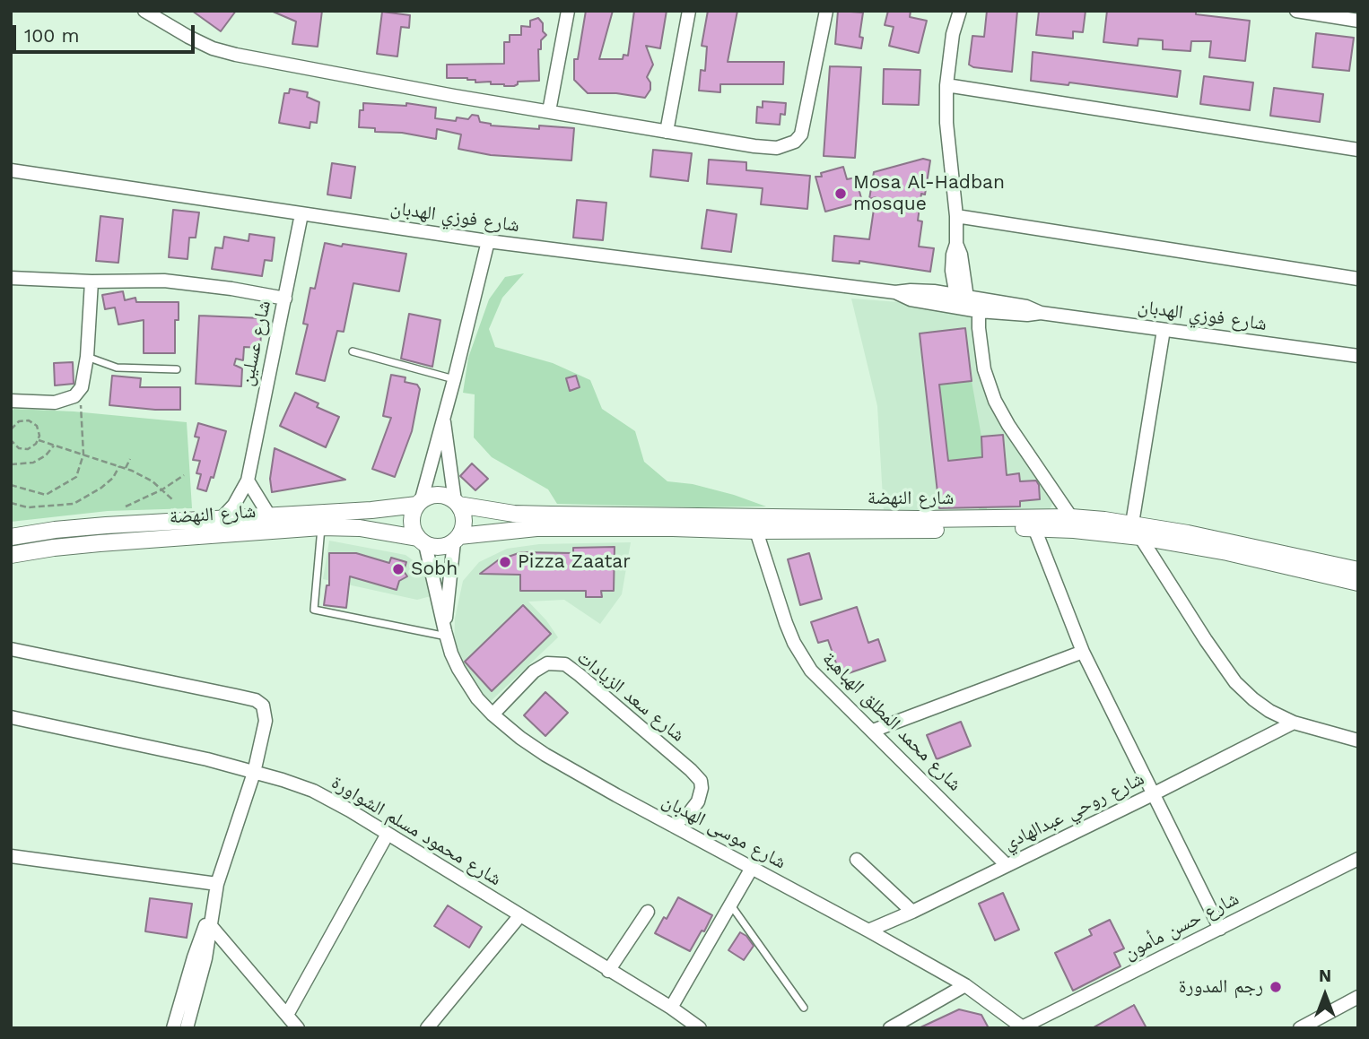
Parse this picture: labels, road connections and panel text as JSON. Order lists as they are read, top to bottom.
{
  "streets": {
    "street": [
      "شارع فوزي الهدبان",
      "شارع عسلين",
      "شارع النهضة",
      "شارع سعد الزيادات",
      "شارع محمد المطلق الهباهبة",
      "شارع روحي عبدالهادي",
      "شارع محمود مسلم الشواورة",
      "شارع موسى الهدبان",
      "شارع حسن مأمون"
    ]
  },
  "crossings": [
    ["شارع فوزي الهدبان", "شارع عسلين"],
    ["شارع عسلين", "شارع النهضة"],
    ["شارع النهضة", "شارع محمد المطلق الهباهبة"],
    ["شارع النهضة", "شارع موسى الهدبان"],
    ["شارع سعد الزيادات", "شارع موسى الهدبان"],
    ["شارع محمد المطلق الهباهبة", "شارع روحي عبدالهادي"],
    ["شارع روحي عبدالهادي", "شارع موسى الهدبان"],
    ["شارع موسى الهدبان", "شارع حسن مأمون"]
  ],
  "places": [
    "Mosa Al-Hadban mosque",
    "Pizza Zaatar",
    "Sobh",
    "رجم المدورة"
  ],
  "scale_bar": "100 m",
  "north": "top"
}
